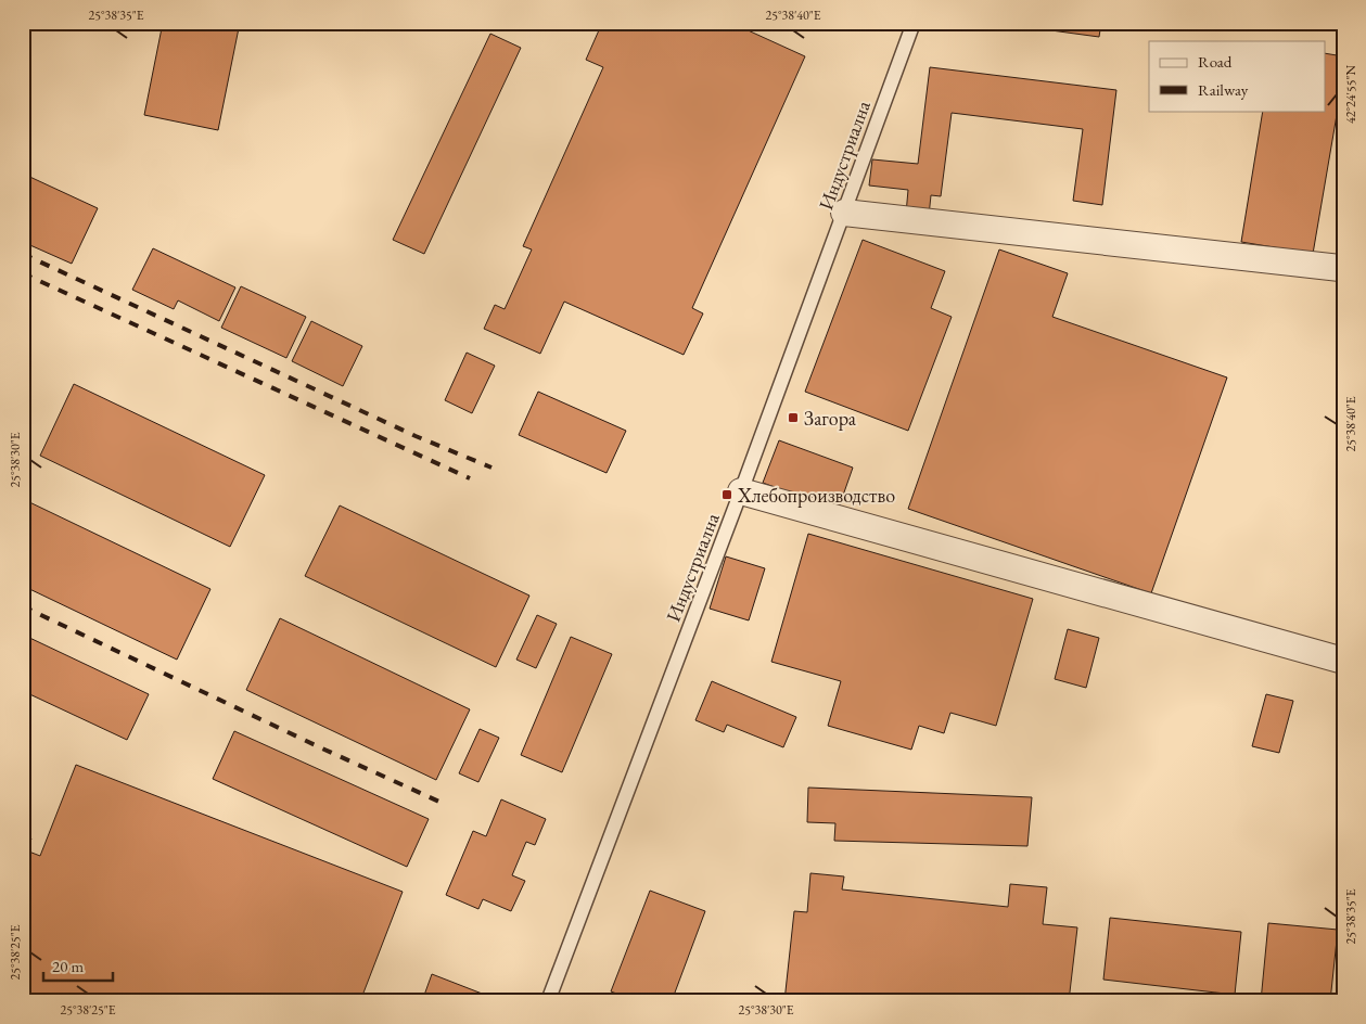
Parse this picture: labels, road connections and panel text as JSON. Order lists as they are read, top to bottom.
{
  "streets": {
    "lane": ["Индустриална"]
  },
  "places": {
    "transit": ["Загора", "Хлебопроизводство"]
  },
  "legend": ["Road", "Railway"],
  "scale_bar": "20 m",
  "coordinates": [
    "25°38'35\"E",
    "25°38'40\"E",
    "42°24'55\"N",
    "25°38'30\"E",
    "25°38'25\"E"
  ]
}
